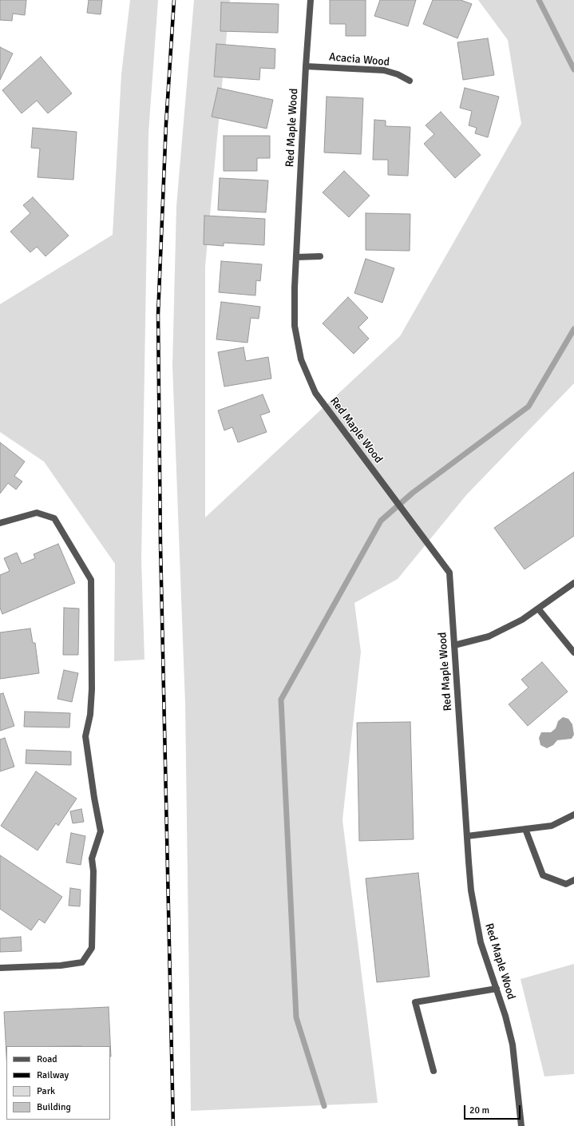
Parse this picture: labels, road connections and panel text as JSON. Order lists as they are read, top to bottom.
{
  "streets": {
    "street": ["Acacia Wood", "Red Maple Wood"]
  },
  "crossings": [
    ["Acacia Wood", "Red Maple Wood"]
  ],
  "legend": [
    "Road",
    "Railway",
    "Park",
    "Building"
  ],
  "scale_bar": "20 m"
}
